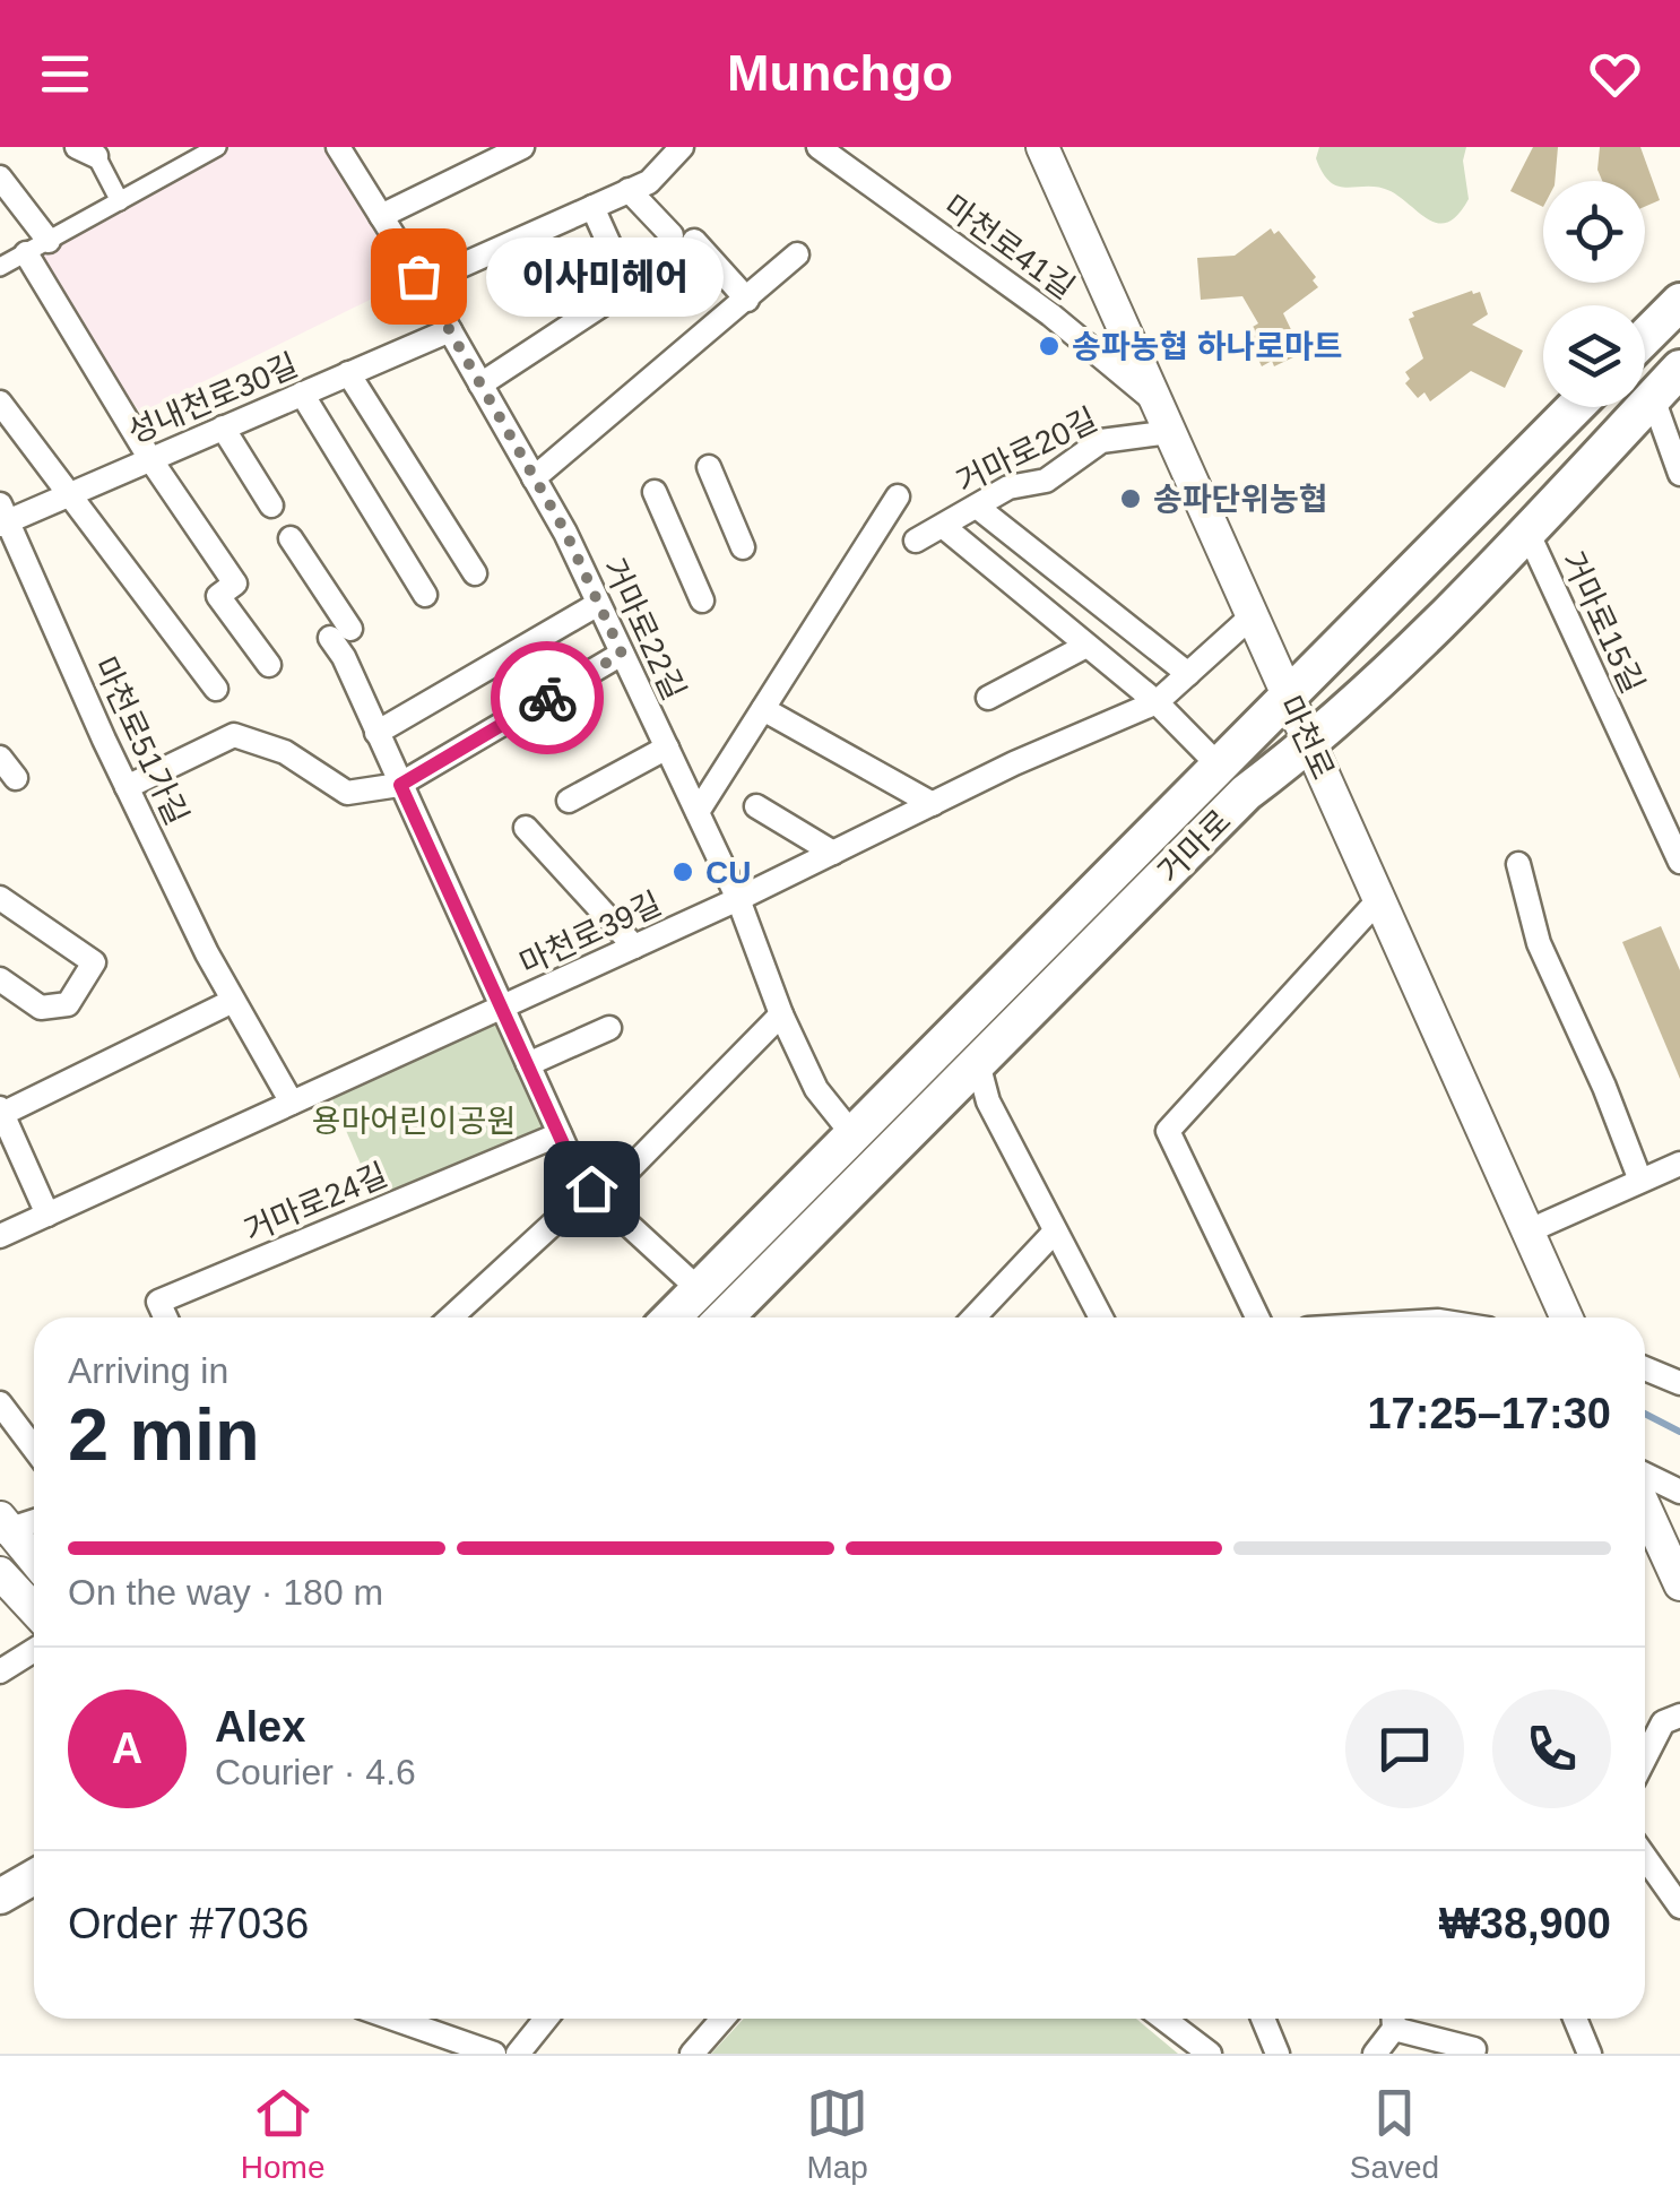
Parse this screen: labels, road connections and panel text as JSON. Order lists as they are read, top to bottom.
{
  "streets": {
    "main road": ["거마로"],
    "street": [
      "마천로41길",
      "성내천로30길",
      "거마로20길",
      "거마로15길",
      "거마로22길",
      "마천로",
      "마천로51가길",
      "마천로39길",
      "거마로24길"
    ]
  },
  "crossings": [
    ["마천로41길", "거마로20길"],
    ["마천로41길", "마천로"],
    ["성내천로30길", "거마로22길"],
    ["성내천로30길", "마천로51가길"],
    ["거마로20길", "마천로"],
    ["거마로15길", "거마로"],
    ["거마로22길", "거마로"],
    ["거마로22길", "마천로39길"],
    ["마천로", "거마로"],
    ["마천로", "마천로39길"],
    ["마천로51가길", "마천로39길"],
    ["거마로", "마천로39길"]
  ],
  "parks": ["용마어린이공원"],
  "places": [
    "이사미헤어",
    "송파농협 하나로마트",
    "송파단위농협",
    "CU"
  ],
  "page": {
    "header": "Munchgo",
    "bubble": "이사미헤어",
    "heading": ["2 min", "Arriving in", "17:25–17:30"],
    "panel": [
      "Alex",
      "Courier · 4.6",
      "Order #7036",
      "₩38,900"
    ],
    "bar": "On the way · 180 m",
    "round": "A",
    "tabs": ["Home", "Map", "Saved"]
  }
}
